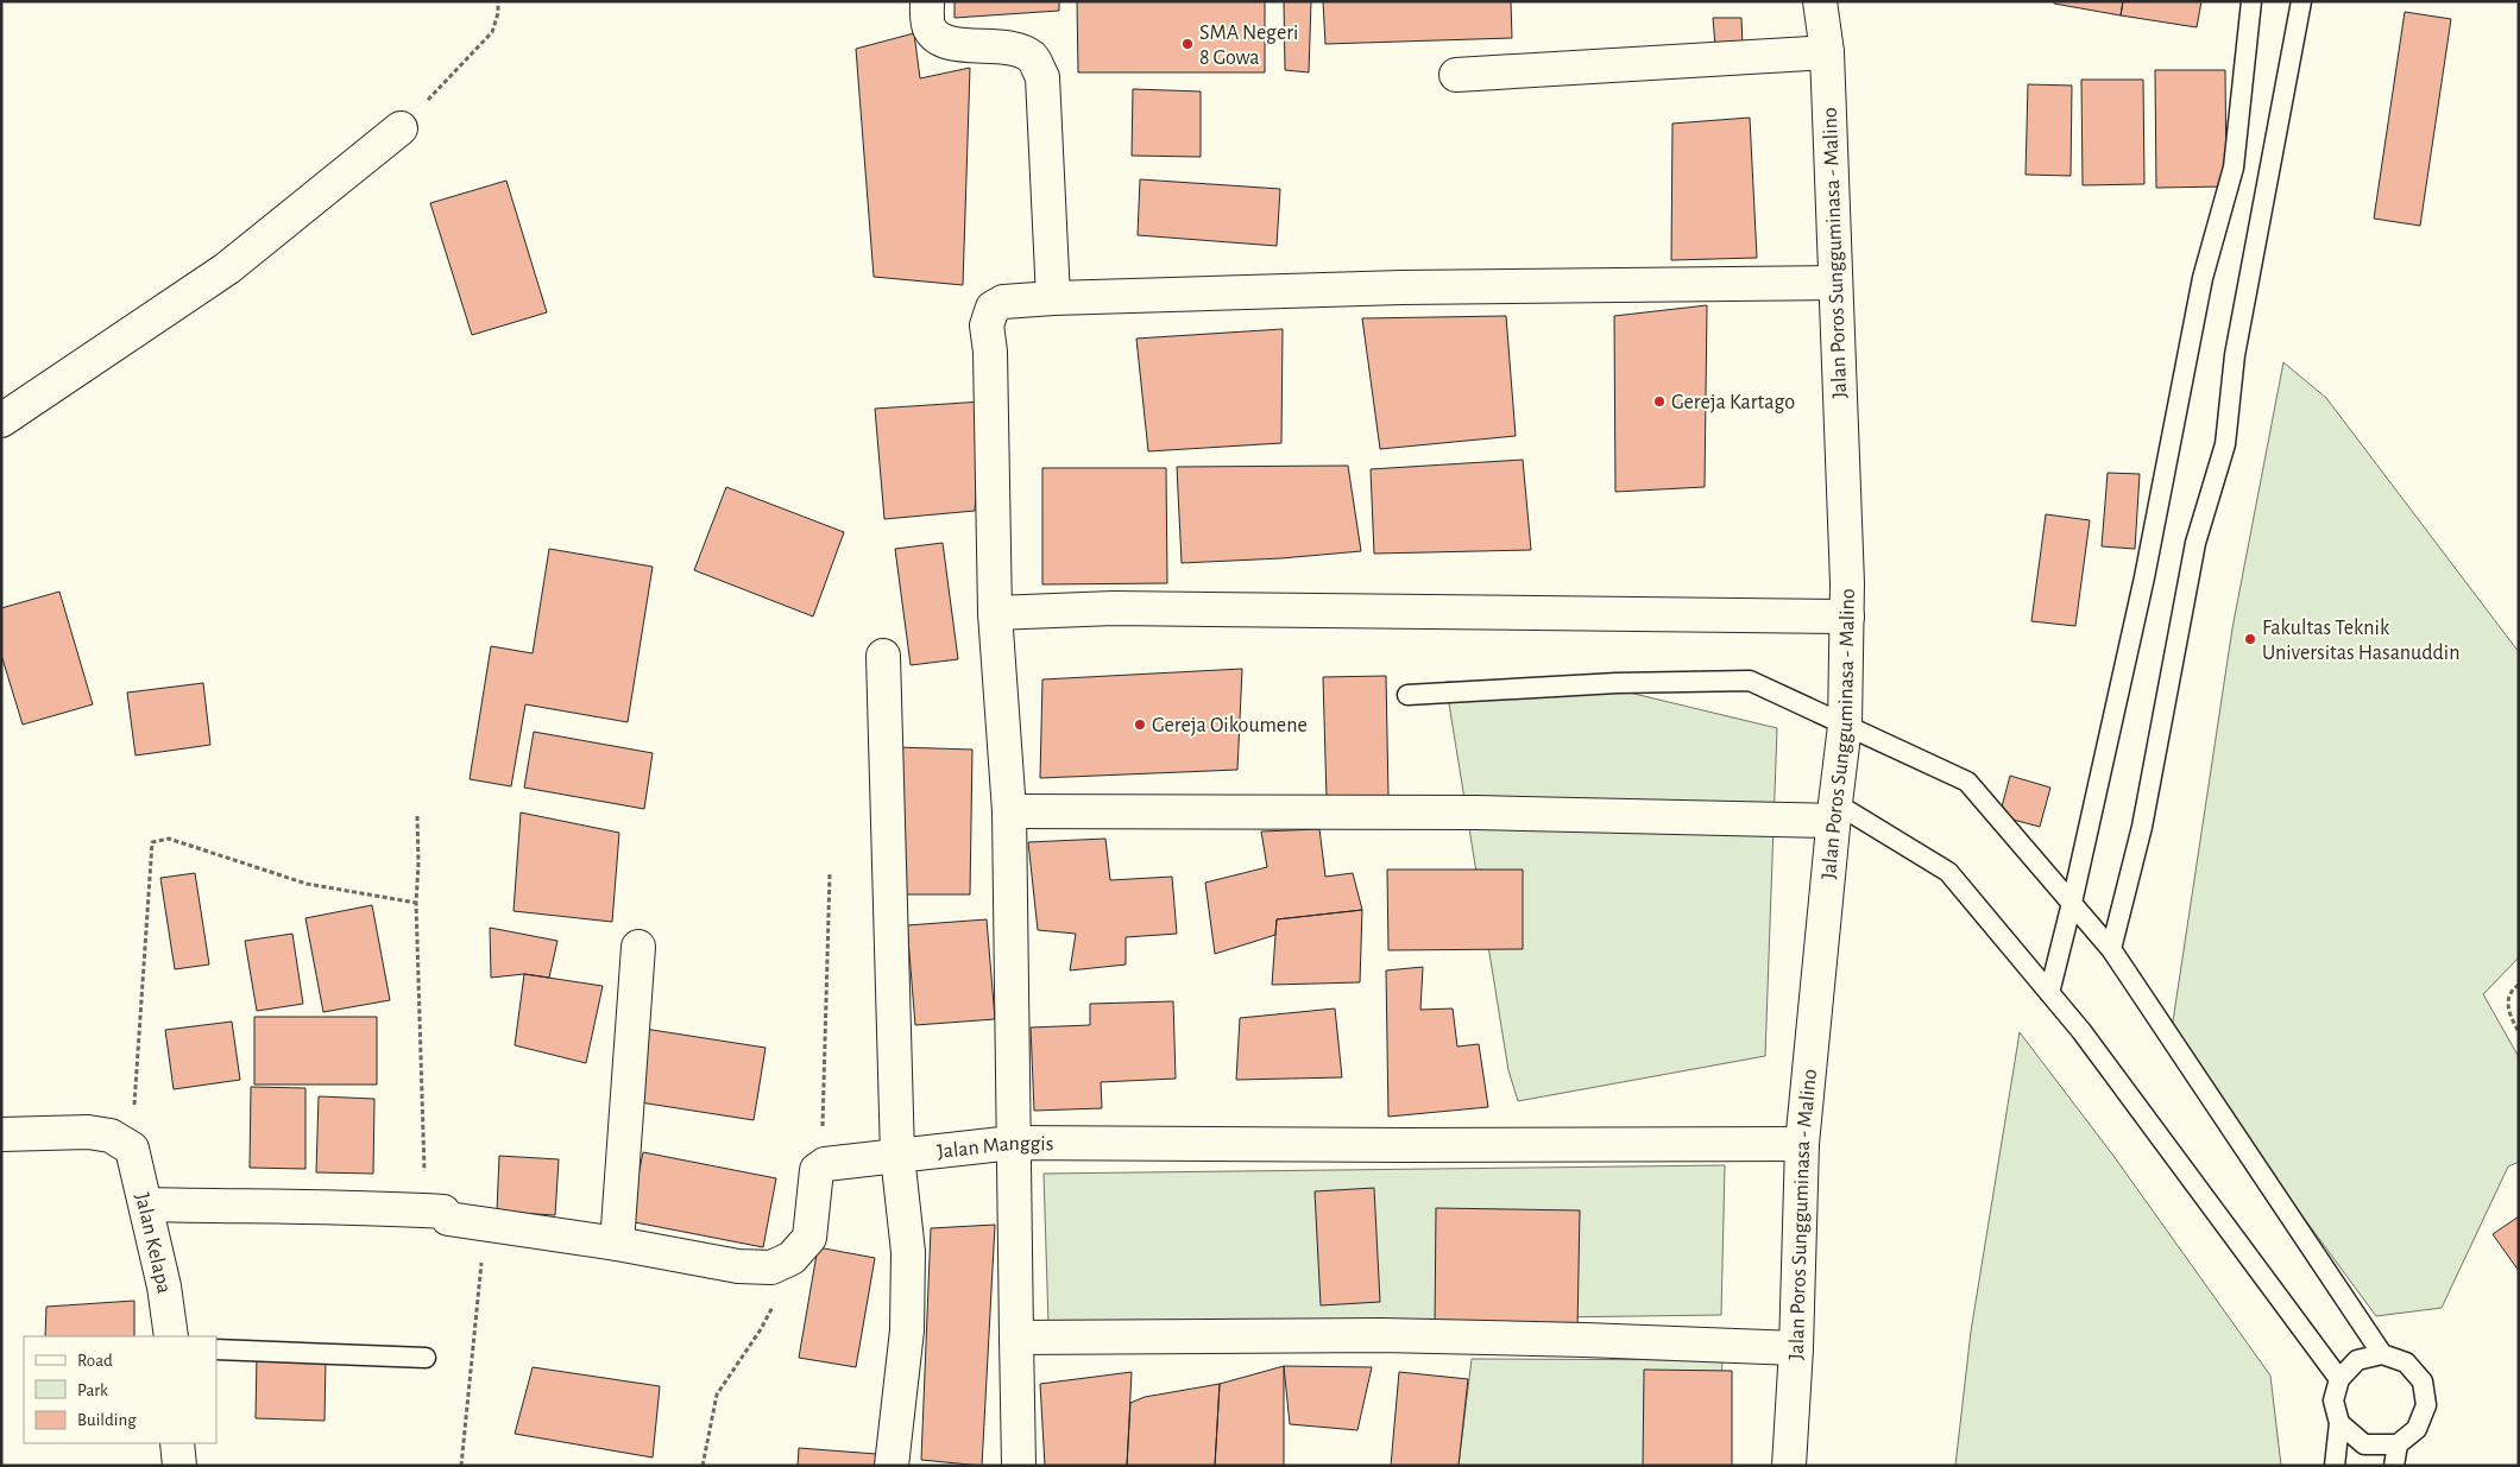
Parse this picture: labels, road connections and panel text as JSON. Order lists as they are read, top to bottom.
{
  "streets": {
    "street": ["Jalan Poros Sungguminasa - Malino", "Jalan Manggis", "Jalan Kelapa"]
  },
  "crossings": [
    ["Jalan Poros Sungguminasa - Malino", "Jalan Manggis"]
  ],
  "places": [
    "SMA Negeri 8 Gowa",
    "Gereja Kartago",
    "Fakultas Teknik Universitas Hasanuddin",
    "Gereja Oikoumene"
  ],
  "legend": ["Road", "Park", "Building"]
}
